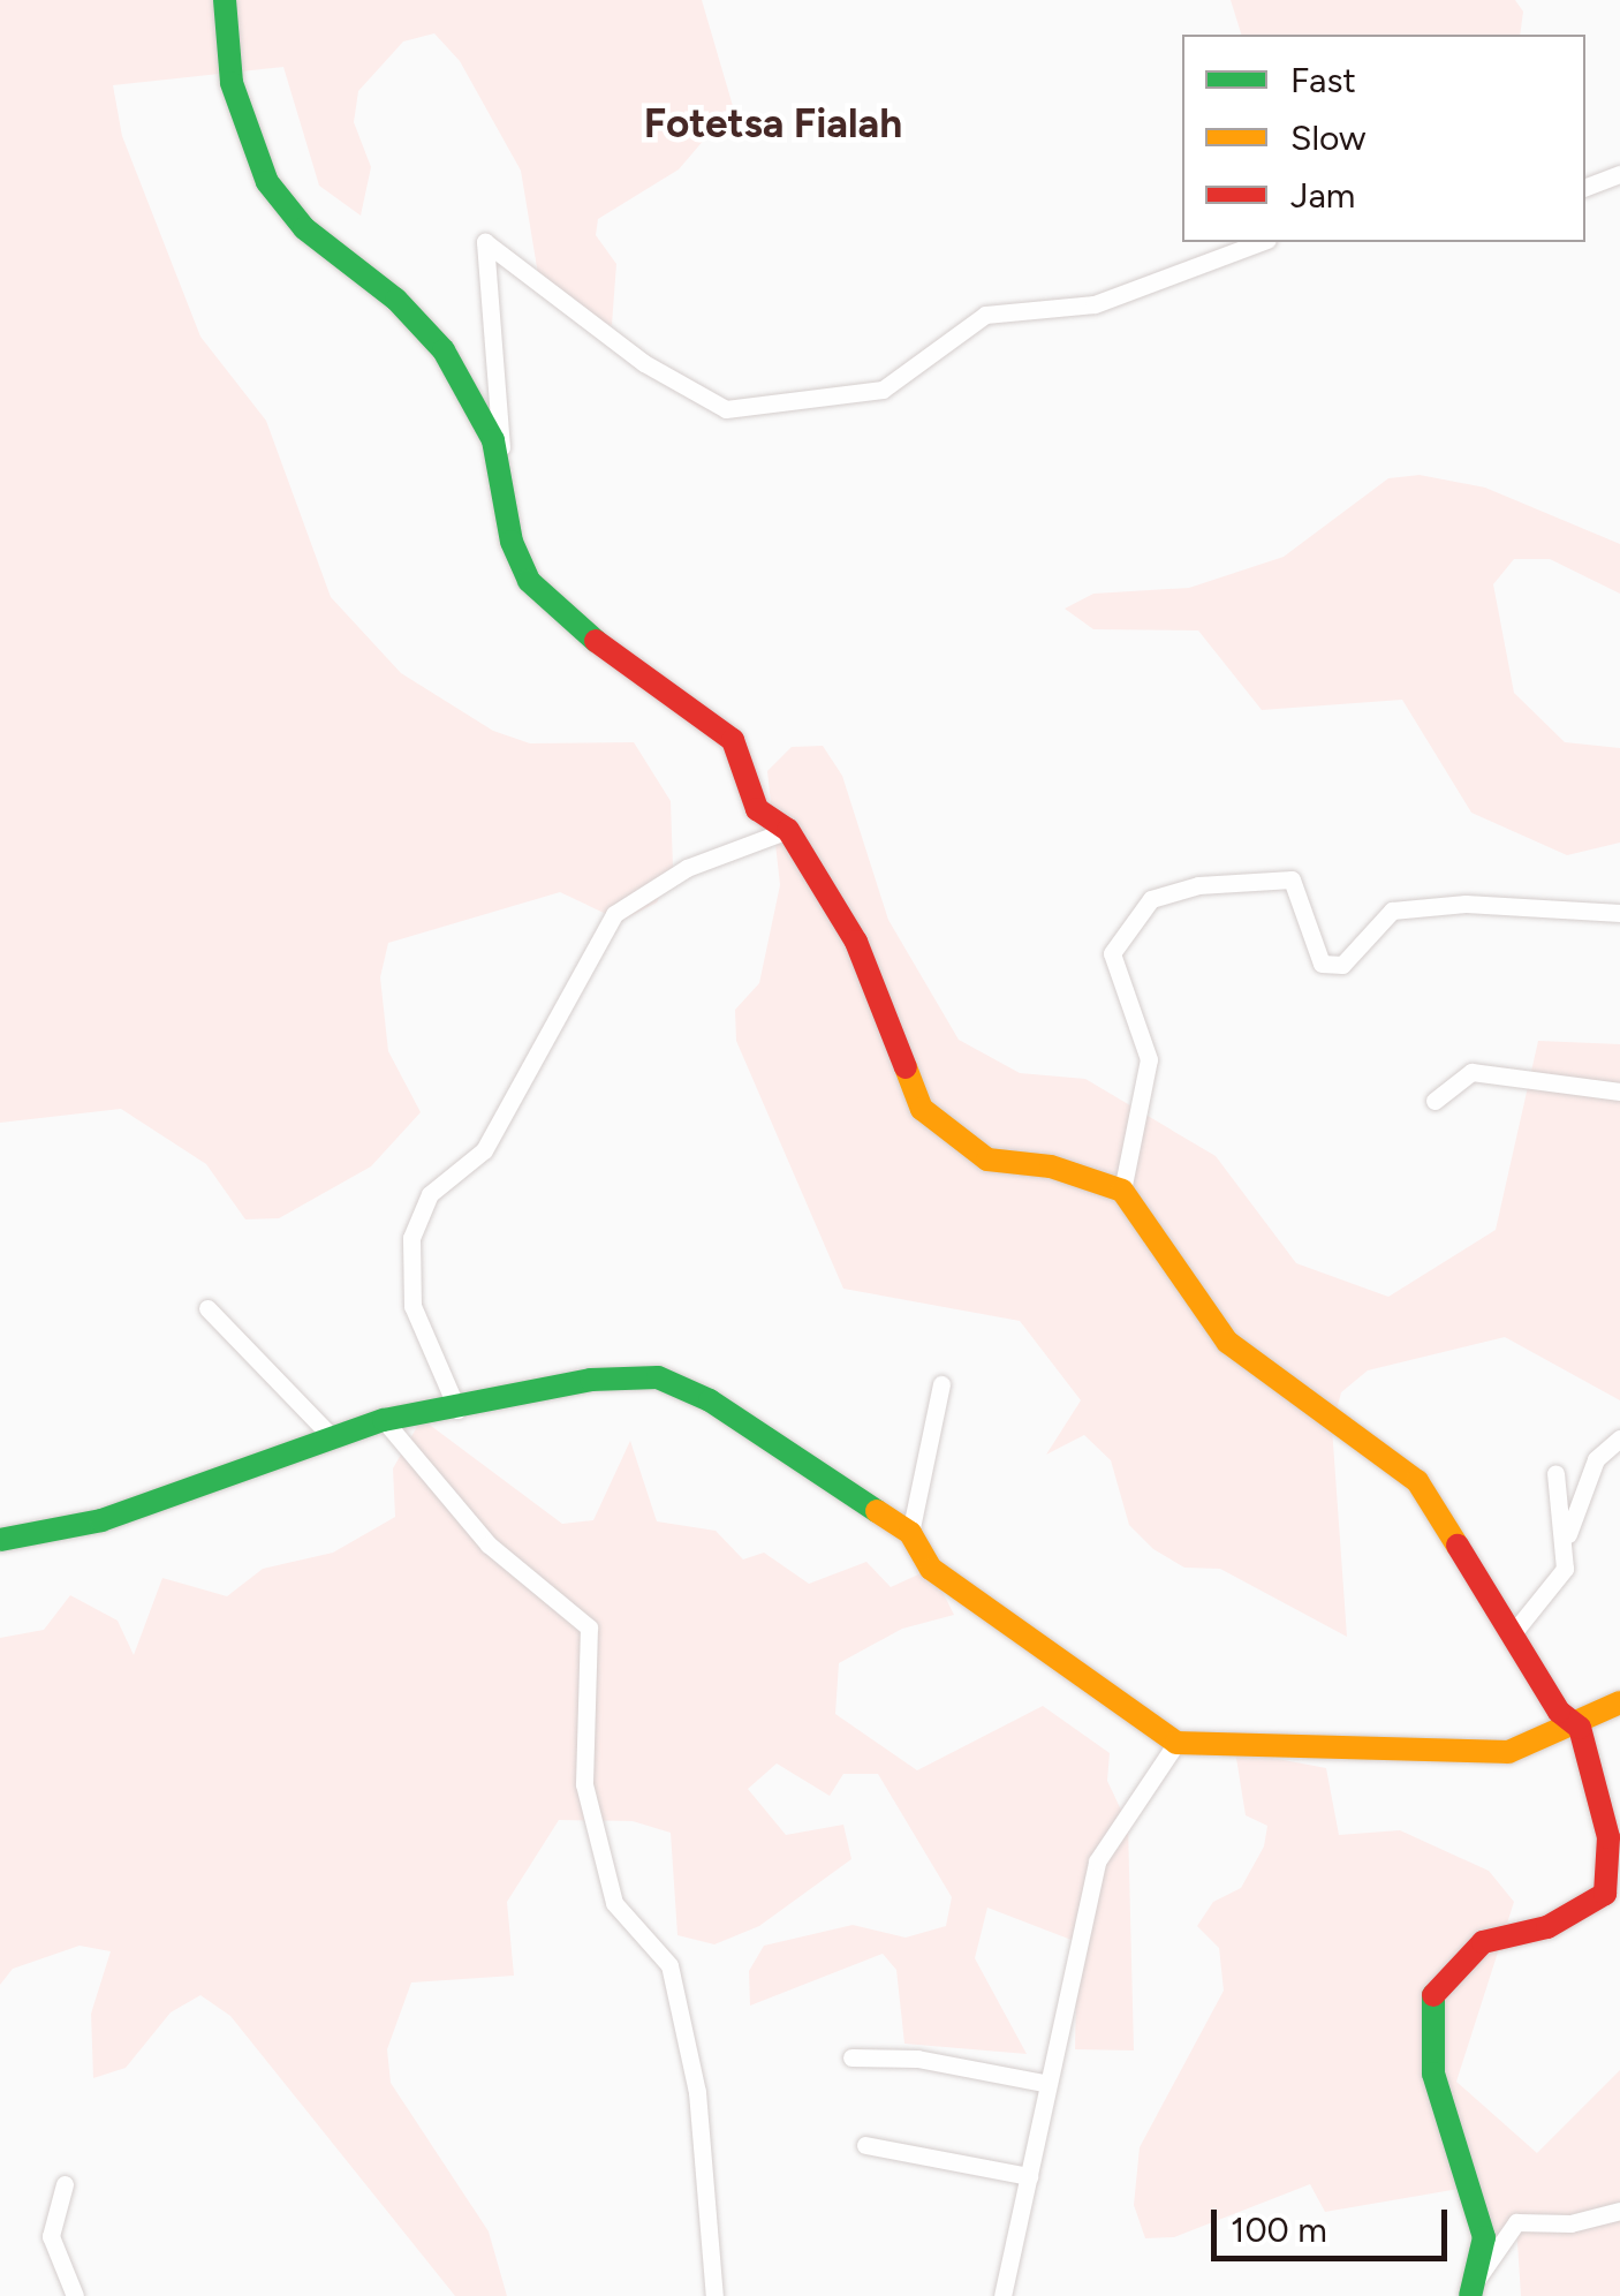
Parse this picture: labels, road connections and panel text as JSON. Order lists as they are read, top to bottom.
{
  "districts": ["Fotetsa Fialah"],
  "legend": ["Fast", "Slow", "Jam"],
  "scale_bar": "100 m"
}
